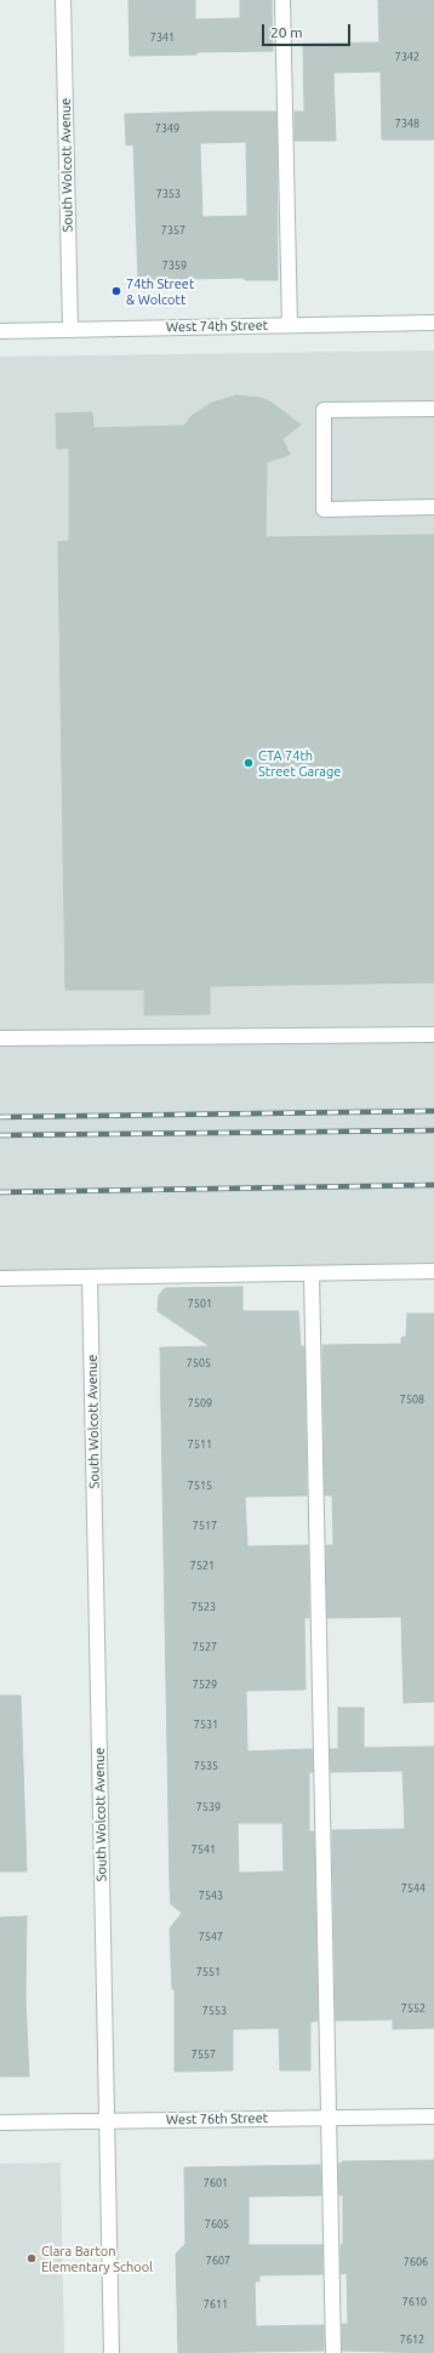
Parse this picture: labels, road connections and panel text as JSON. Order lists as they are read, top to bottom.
{
  "streets": {
    "street": ["South Wolcott Avenue", "West 74th Street", "West 76th Street"]
  },
  "crossings": [
    ["South Wolcott Avenue", "West 74th Street"],
    ["South Wolcott Avenue", "West 76th Street"]
  ],
  "places": ["74th Street & Wolcott", "CTA 74th Street Garage", "Clara Barton Elementary School"],
  "house_numbers": [
    "7341",
    "7342",
    "7348",
    "7349",
    "7353",
    "7357",
    "7359",
    "7501",
    "7505",
    "7508",
    "7509",
    "7511",
    "7515",
    "7517",
    "7521",
    "7523",
    "7527",
    "7529",
    "7531",
    "7535",
    "7539",
    "7541",
    "7544",
    "7543",
    "7547",
    "7551",
    "7552",
    "7553",
    "7557",
    "7601",
    "7605",
    "7607",
    "7606",
    "7610",
    "7611",
    "7612"
  ],
  "scale_bar": "20 m"
}
